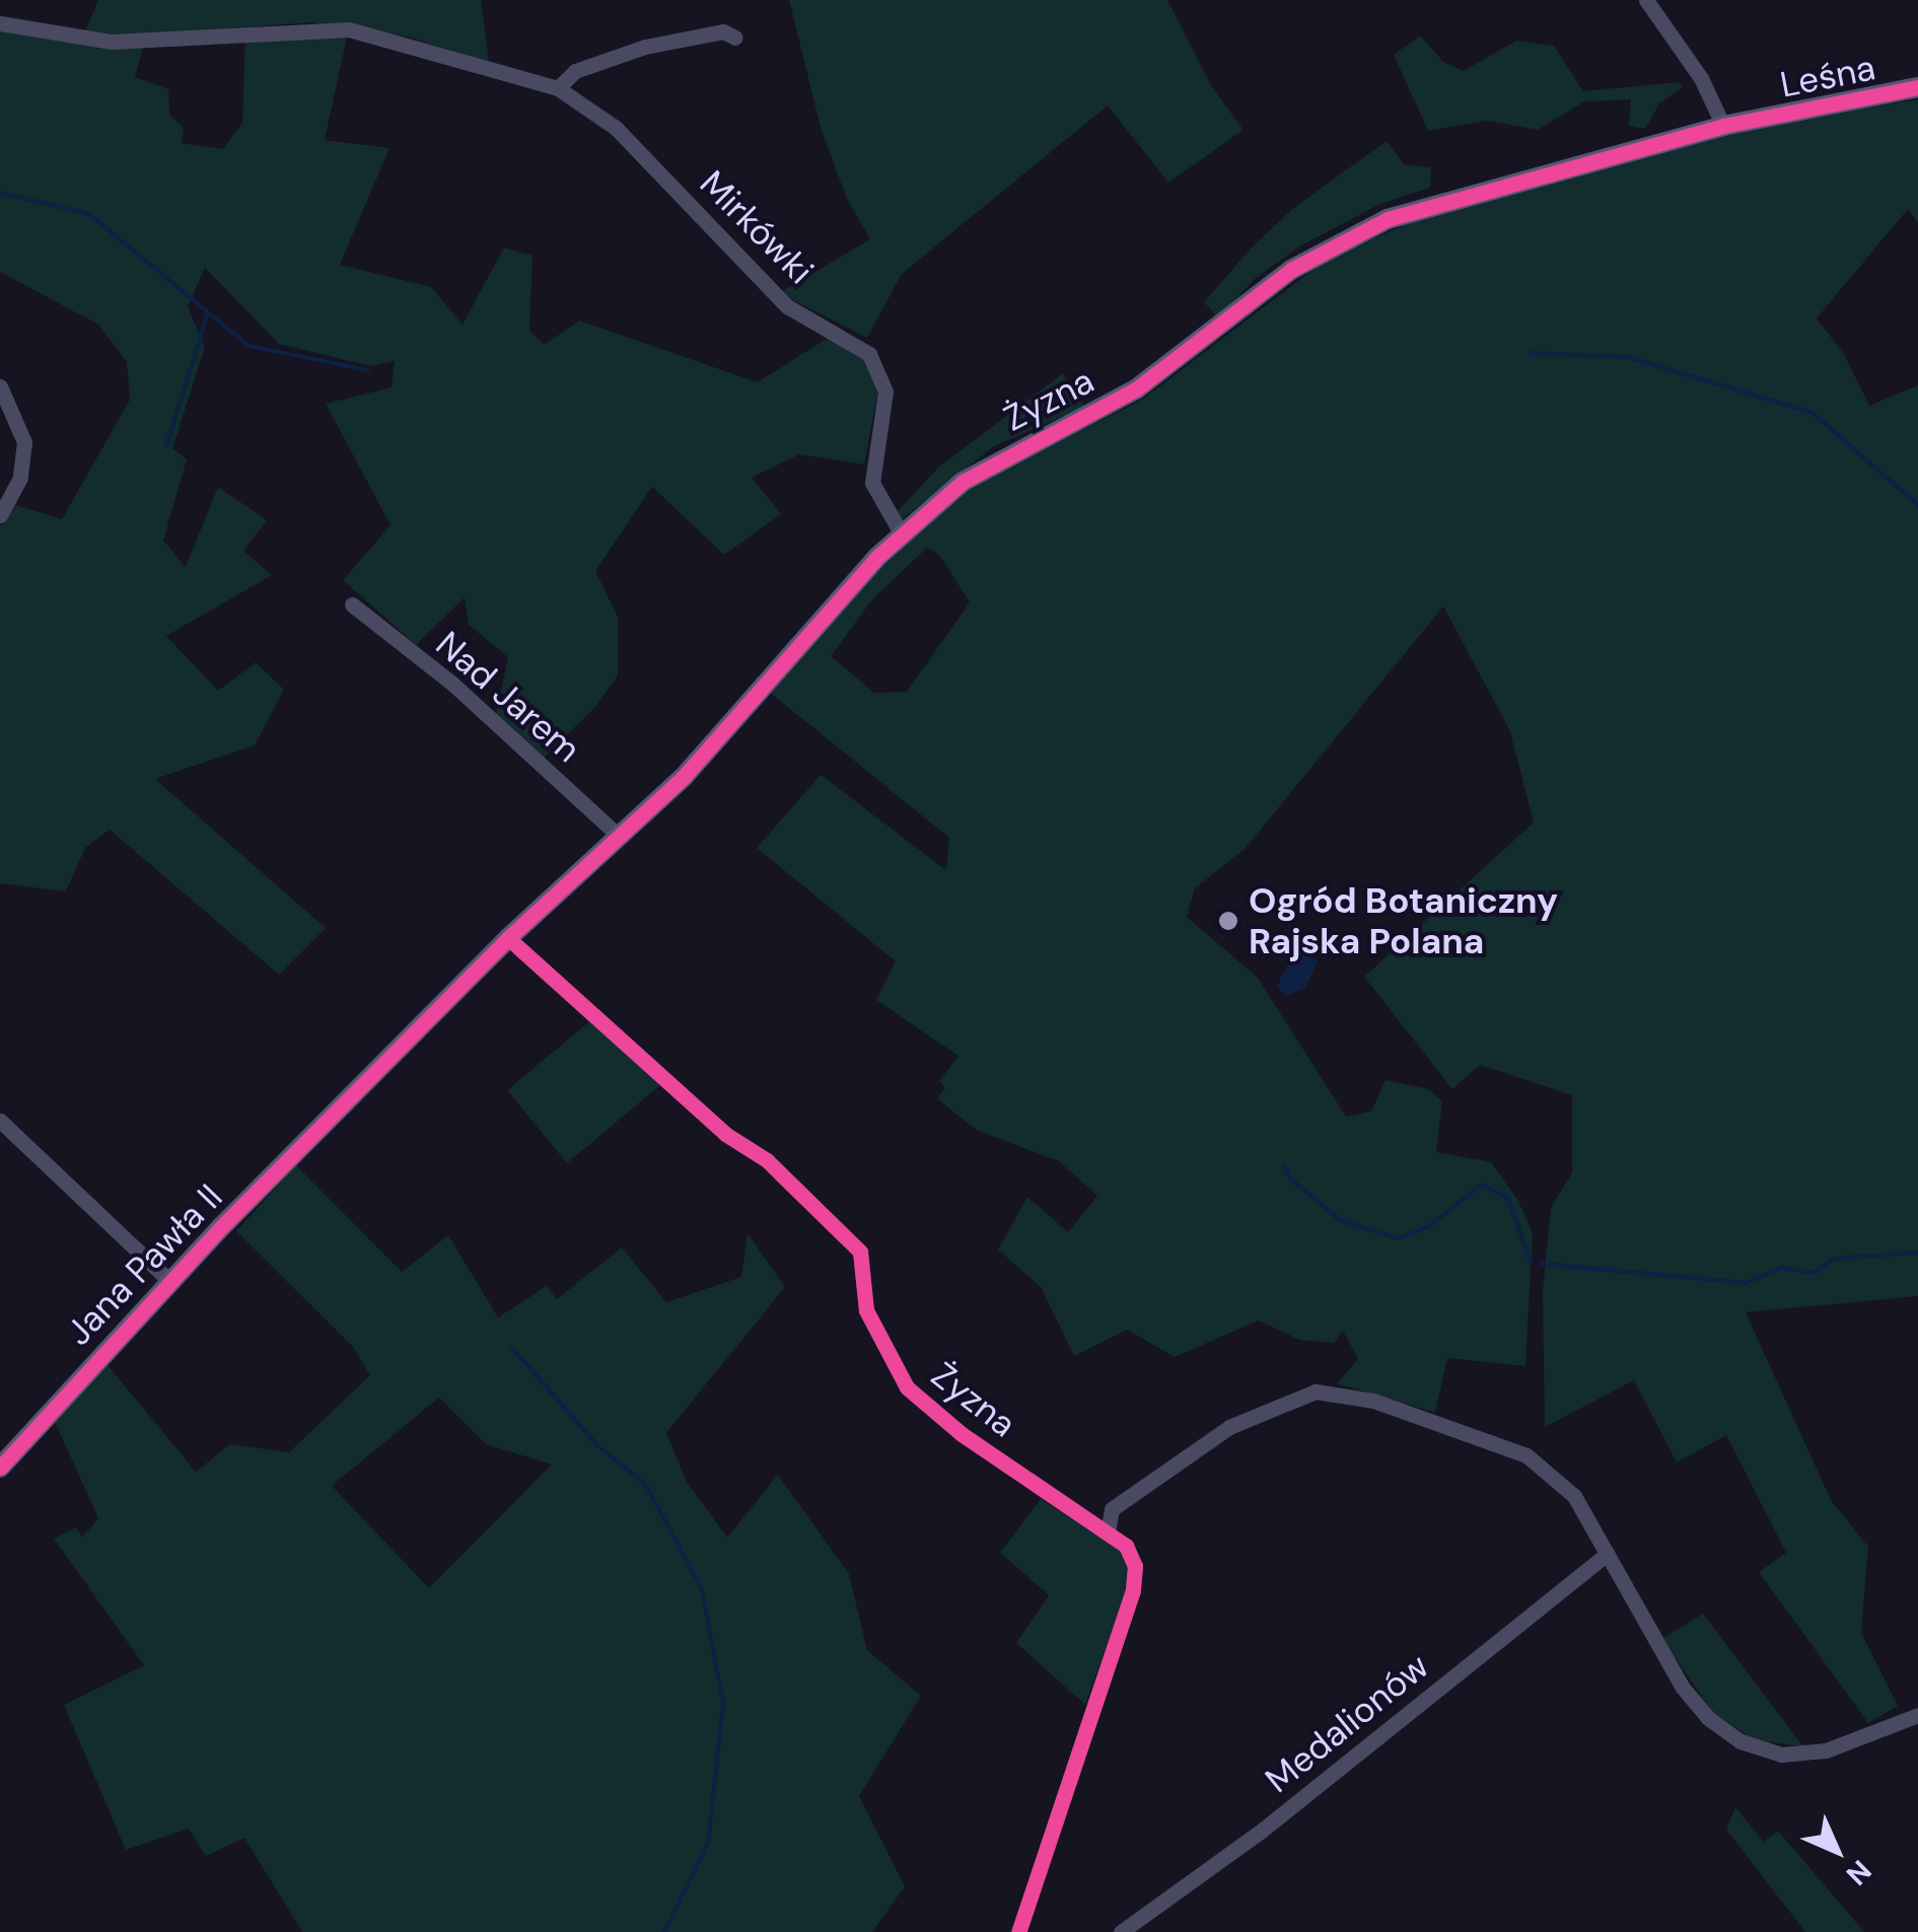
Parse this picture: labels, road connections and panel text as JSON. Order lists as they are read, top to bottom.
{
  "streets": {
    "street": [
      "Leśna",
      "Mirkówki",
      "Żyzna",
      "Nad Jarem",
      "Jana Pawła II",
      "Medalionów"
    ]
  },
  "crossings": [
    ["Leśna", "Żyzna"],
    ["Mirkówki", "Żyzna"],
    ["Żyzna", "Nad Jarem"],
    ["Żyzna", "Jana Pawła II"]
  ],
  "places": ["Ogród Botaniczny Rajska Polana"],
  "north": "bottom right"
}
